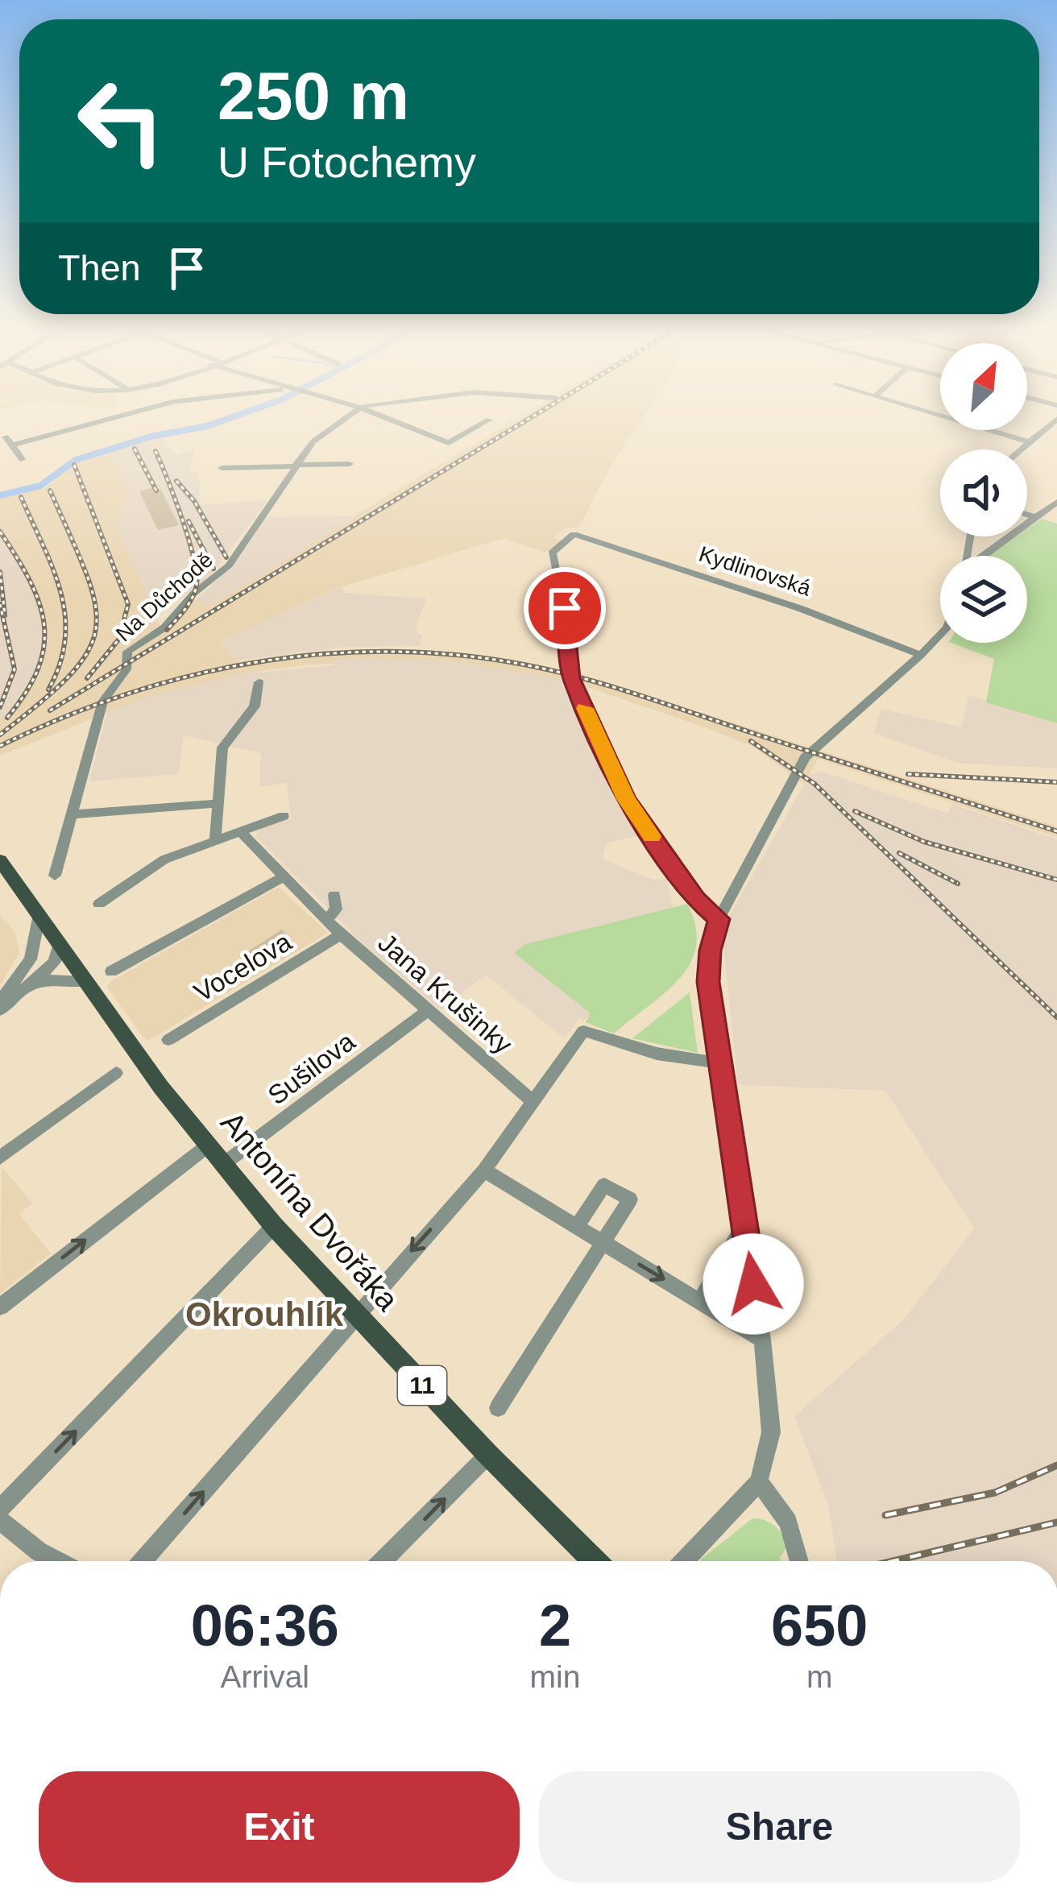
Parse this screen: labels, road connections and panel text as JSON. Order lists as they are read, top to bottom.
{
  "streets": {
    "main road": ["Antonína Dvořáka", "11"],
    "street": [
      "Kydlinovská",
      "Na Důchodě",
      "Vocelova",
      "Jana Krušinky",
      "Sušilova"
    ]
  },
  "crossings": [
    ["Vocelova", "Jana Krušinky"],
    ["Jana Krušinky", "Sušilova"],
    ["Sušilova", "Antonína Dvořáka"]
  ],
  "districts": ["Okrouhlík"],
  "north": "top right",
  "page": {
    "turn": ["250 m", "U Fotochemy"],
    "then": "Then",
    "eta": [
      "06:36",
      "Arrival",
      "2",
      "min",
      "650",
      "m"
    ],
    "buttons": ["Exit", "Share"]
  }
}
